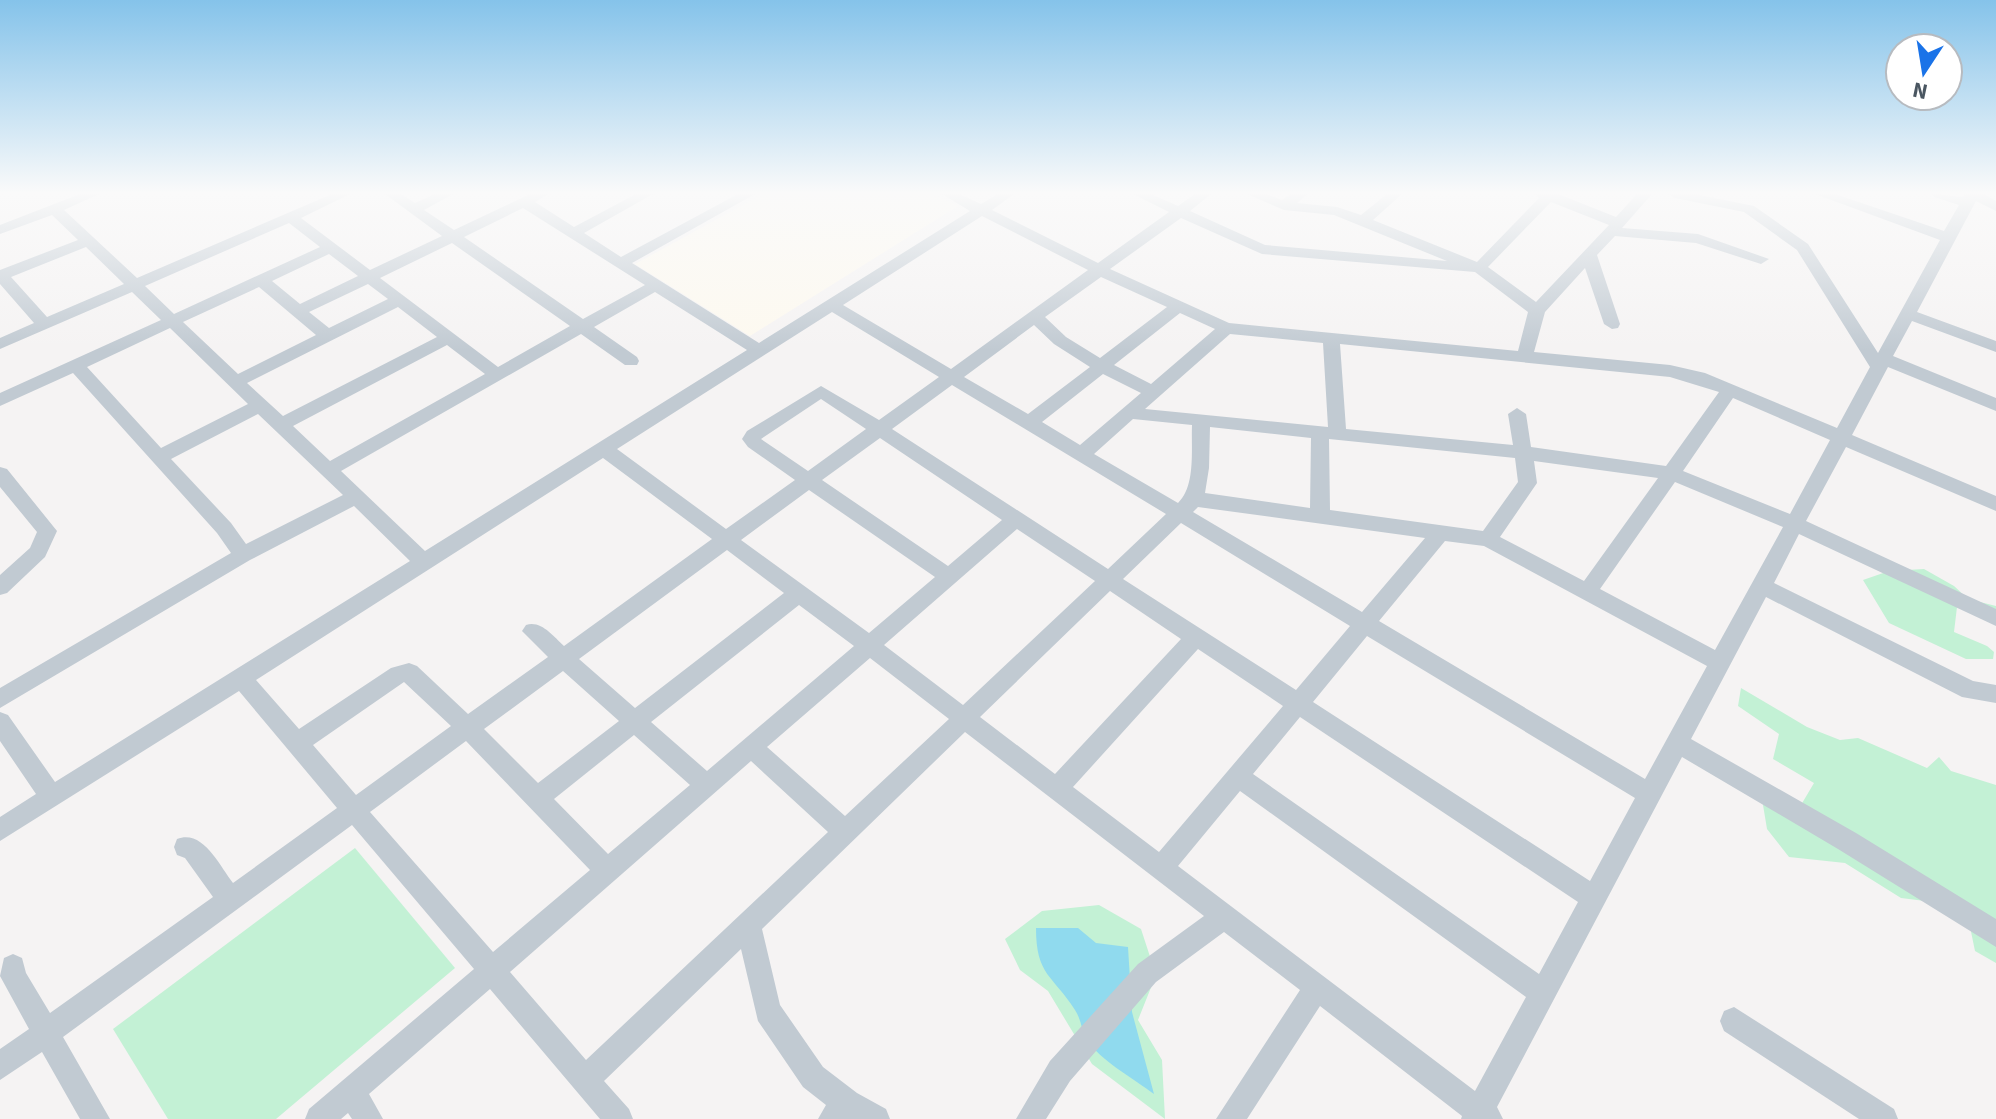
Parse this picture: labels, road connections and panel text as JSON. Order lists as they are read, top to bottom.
{
  "north": "bottom"
}
